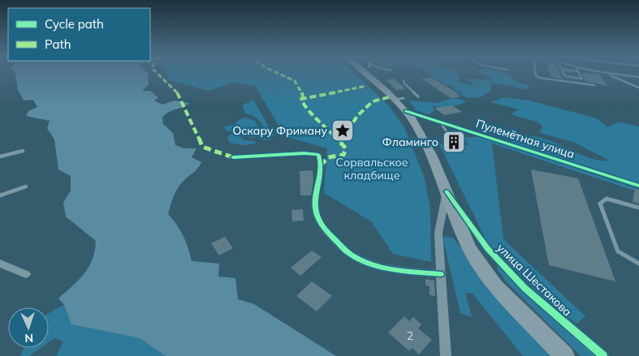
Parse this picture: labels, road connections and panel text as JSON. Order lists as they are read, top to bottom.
{
  "streets": {
    "main road": ["улица Шестакова"],
    "street": ["Пулемётная улица"]
  },
  "crossings": [
    ["Пулемётная улица", "улица Шестакова"]
  ],
  "parks": ["Сорвальское кладбище"],
  "places": {
    "place": ["Оскару Фриману"],
    "building": ["Фламинго"]
  },
  "house_numbers": ["2"],
  "legend": ["Cycle path", "Path"],
  "north": "bottom"
}
